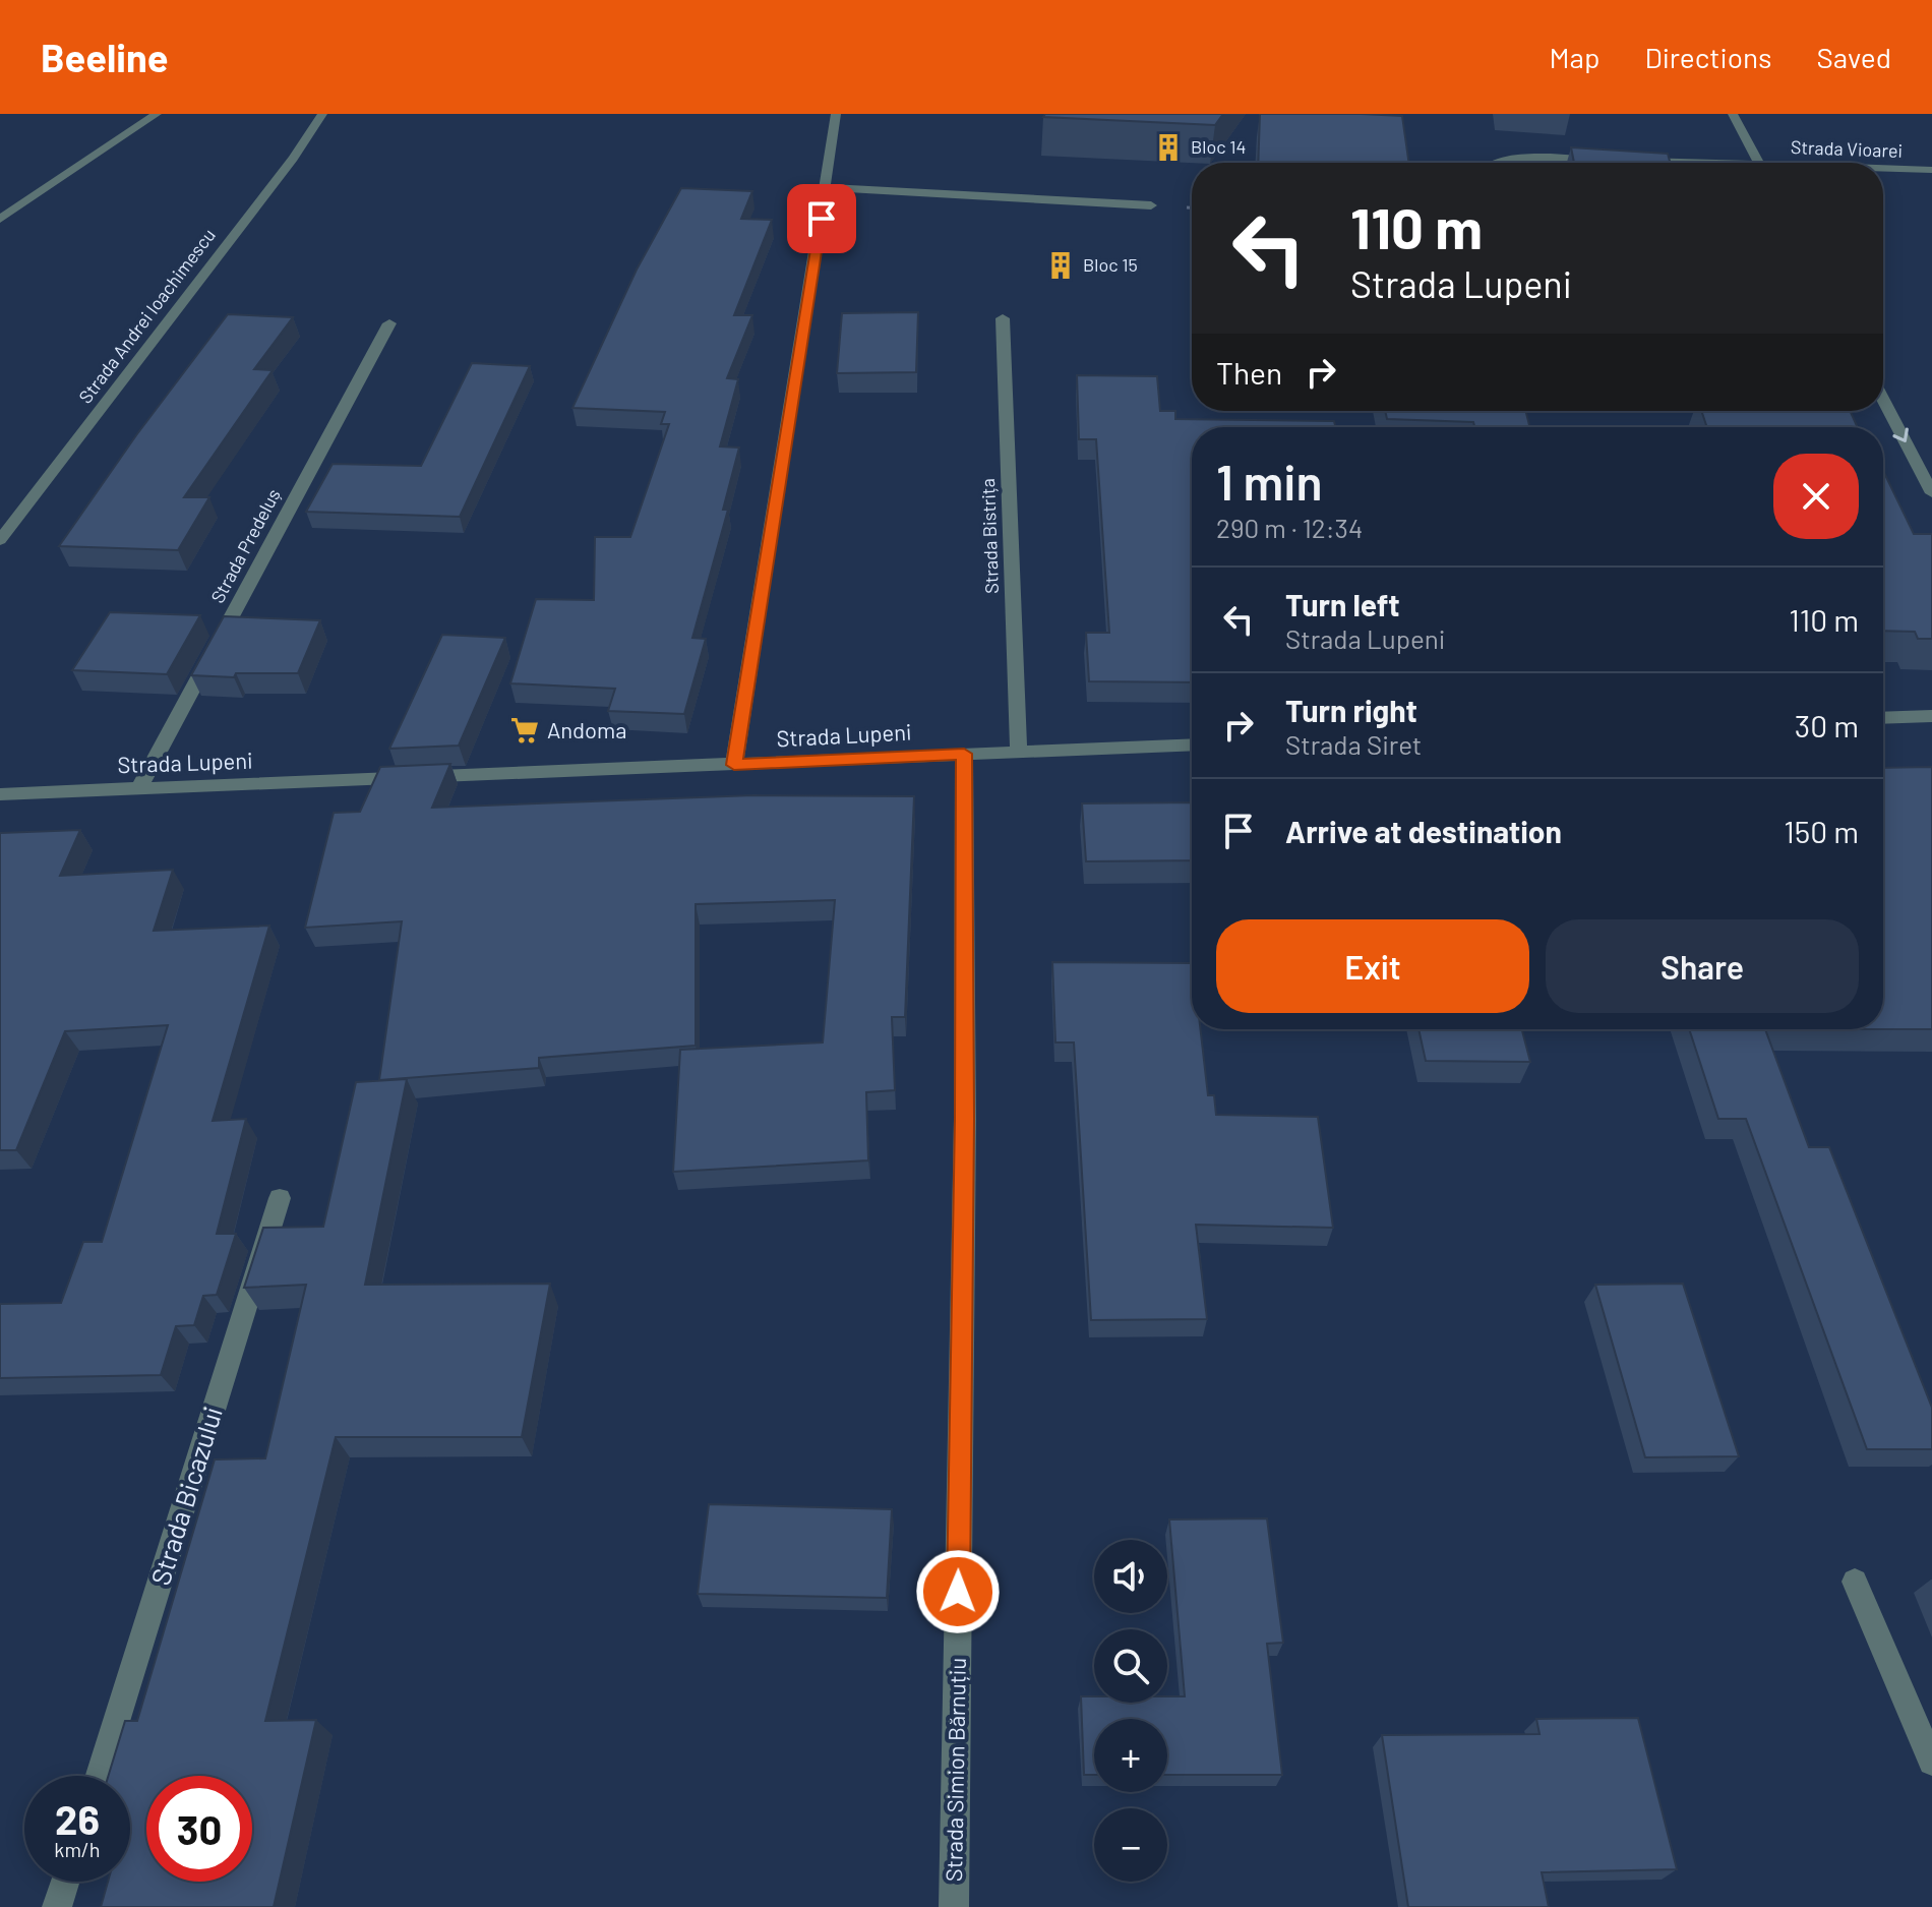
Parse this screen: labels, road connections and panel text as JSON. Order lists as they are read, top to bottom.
{
  "streets": {
    "street": [
      "Strada Vioarei",
      "Strada Andrei Ioachimescu",
      "Strada Bistrița",
      "Strada Predeluș",
      "Strada Lupeni",
      "Strada Bicazului",
      "Strada Simion Bărnuțiu"
    ]
  },
  "crossings": [
    ["Strada Bistrița", "Strada Lupeni"],
    ["Strada Predeluș", "Strada Lupeni"],
    ["Strada Lupeni", "Strada Simion Bărnuțiu"]
  ],
  "places": {
    "building": ["Bloc 14", "Bloc 15"],
    "supermarket": ["Andoma"]
  },
  "page": {
    "header": "Beeline",
    "nav": ["Map", "Directions", "Saved"],
    "turn": ["110 m", "Strada Lupeni"],
    "then": "Then",
    "heading": ["1 min", "290 m · 12:34"],
    "list": [
      {
        "name": "Turn left",
        "note": "Strada Lupeni",
        "value": "110 m"
      },
      {
        "name": "Turn right",
        "note": "Strada Siret",
        "value": "30 m"
      },
      {
        "name": "Arrive at destination",
        "value": "150 m"
      }
    ],
    "buttons": ["Exit", "Share"],
    "map_buttons": ["+", "−"],
    "speed": "26 km/h",
    "limit": "30"
  }
}
